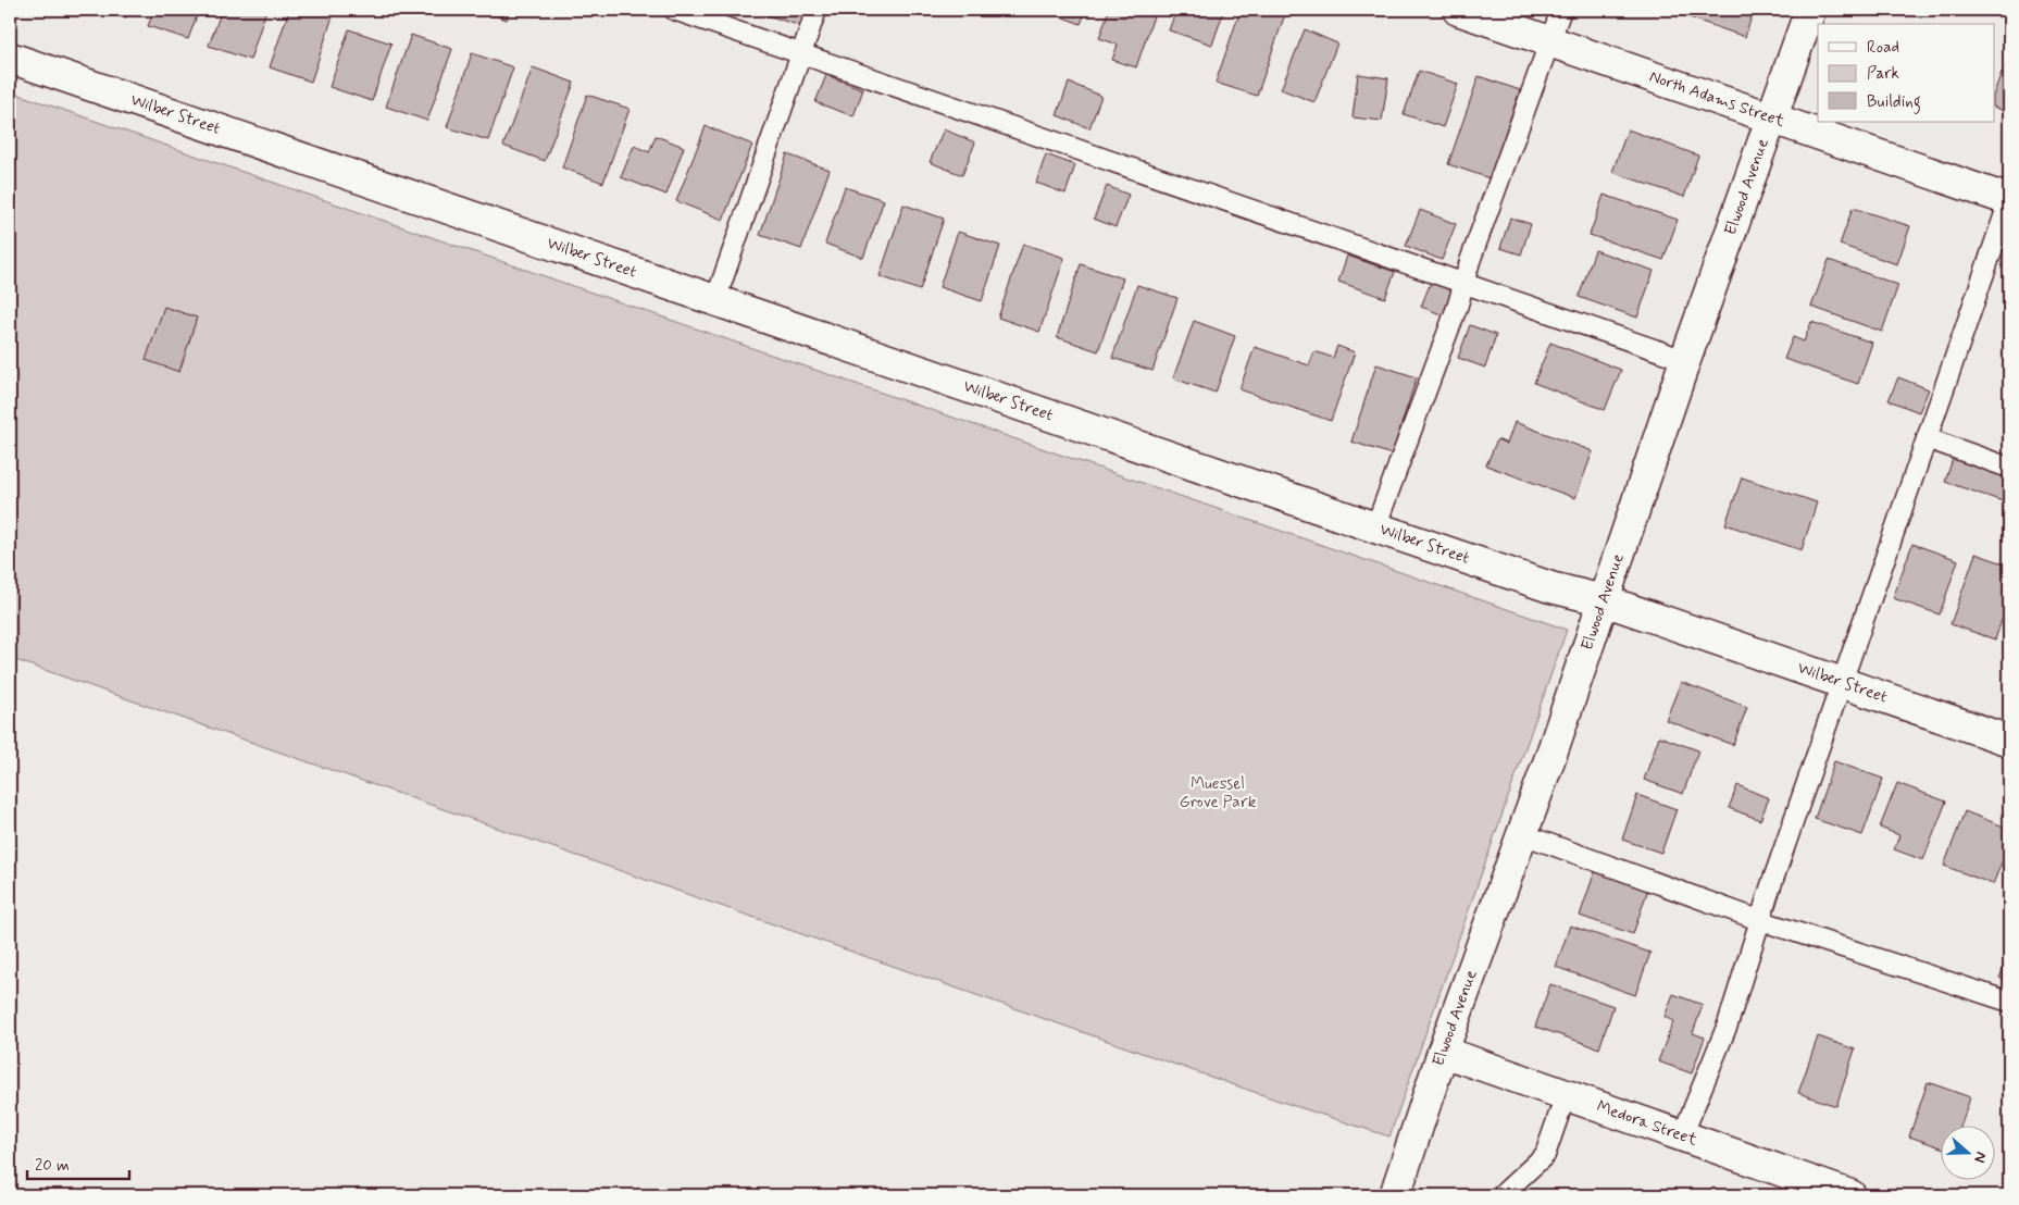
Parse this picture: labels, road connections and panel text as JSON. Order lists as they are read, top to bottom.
{
  "streets": {
    "street": [
      "North Adams Street",
      "Wilber Street",
      "Elwood Avenue",
      "Medora Street"
    ]
  },
  "crossings": [
    ["North Adams Street", "Elwood Avenue"],
    ["Wilber Street", "Elwood Avenue"],
    ["Elwood Avenue", "Medora Street"]
  ],
  "parks": ["Muessel Grove Park"],
  "legend": ["Road", "Park", "Building"],
  "scale_bar": "20 m",
  "north": "right"
}
